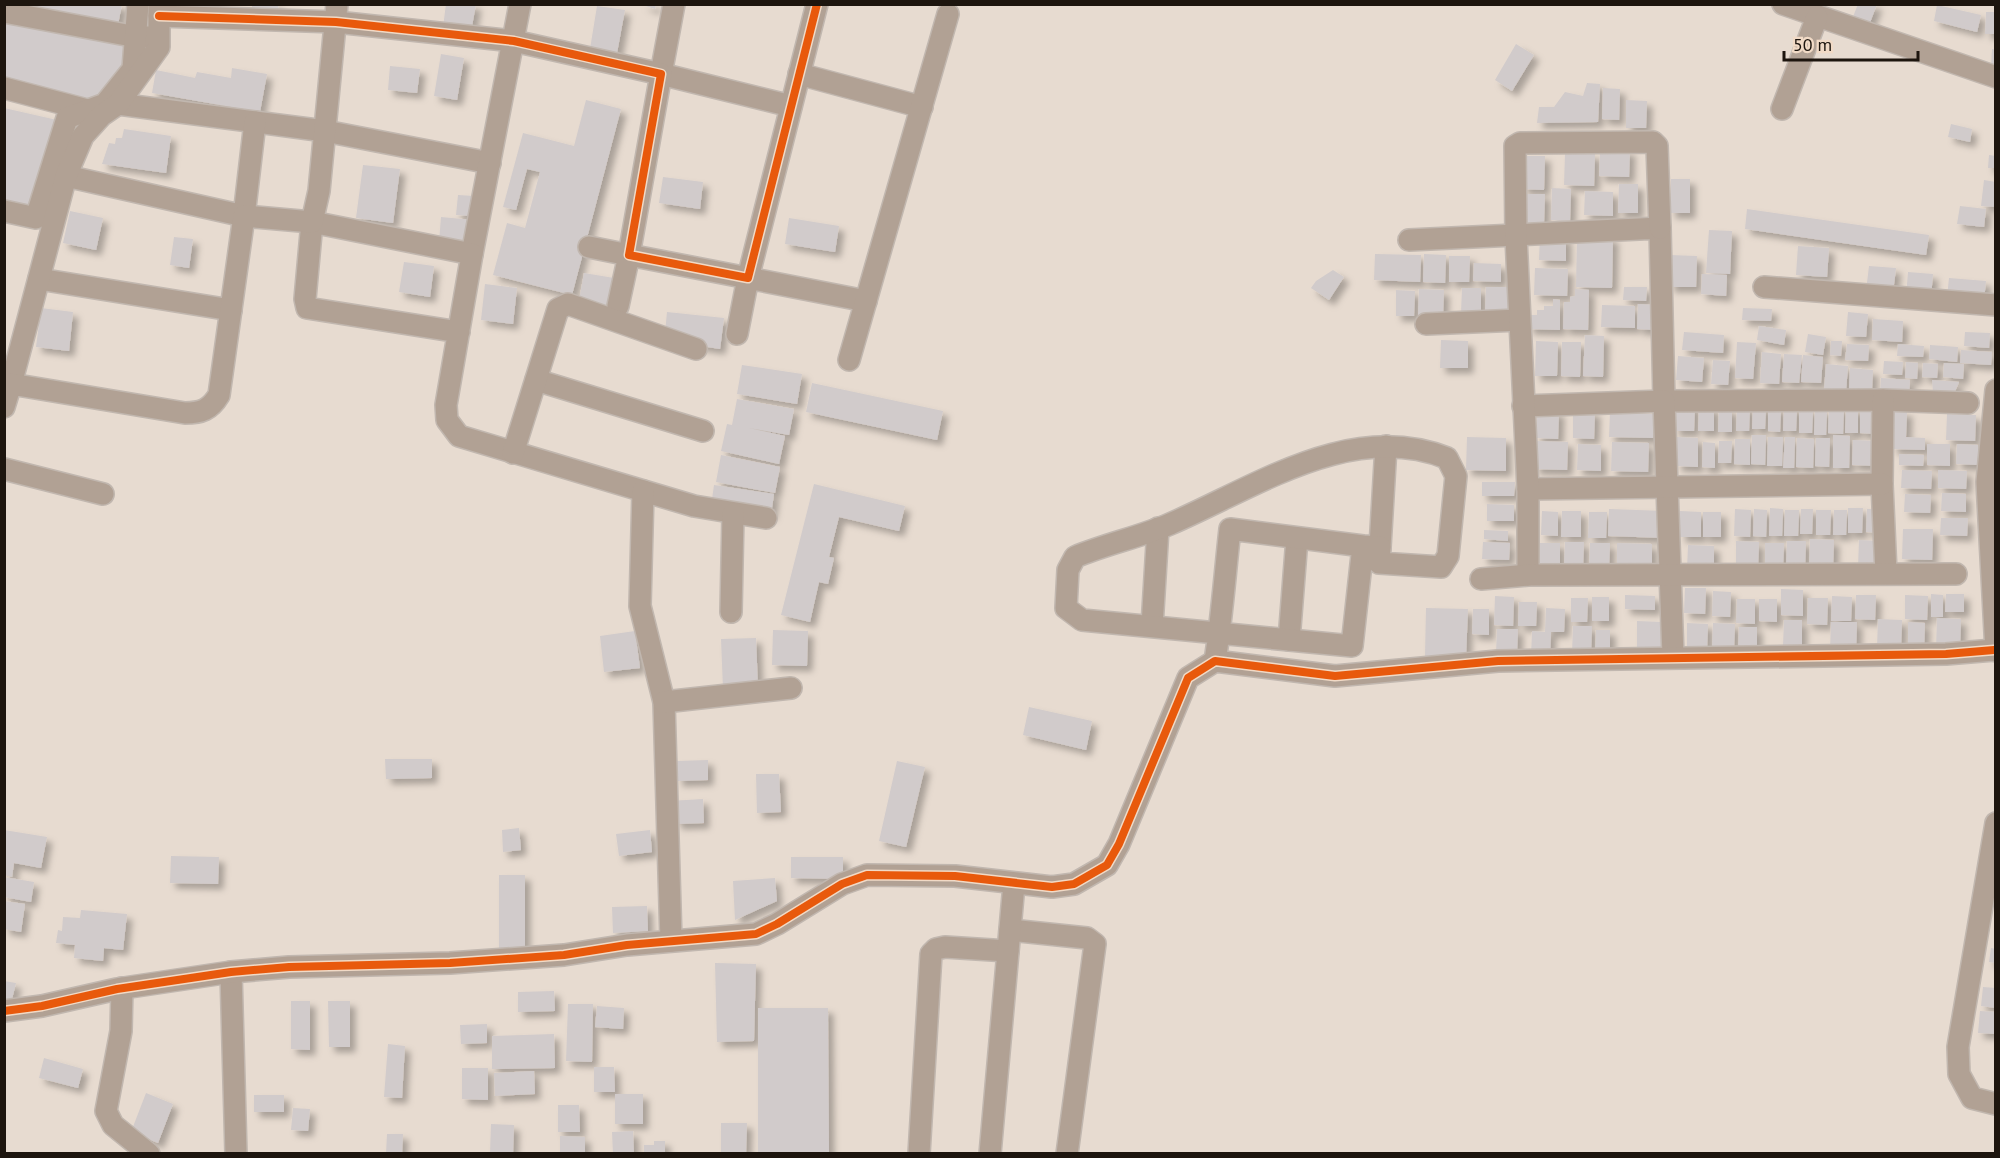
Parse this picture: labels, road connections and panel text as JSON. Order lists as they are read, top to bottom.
{
  "scale_bar": "50 m"
}
